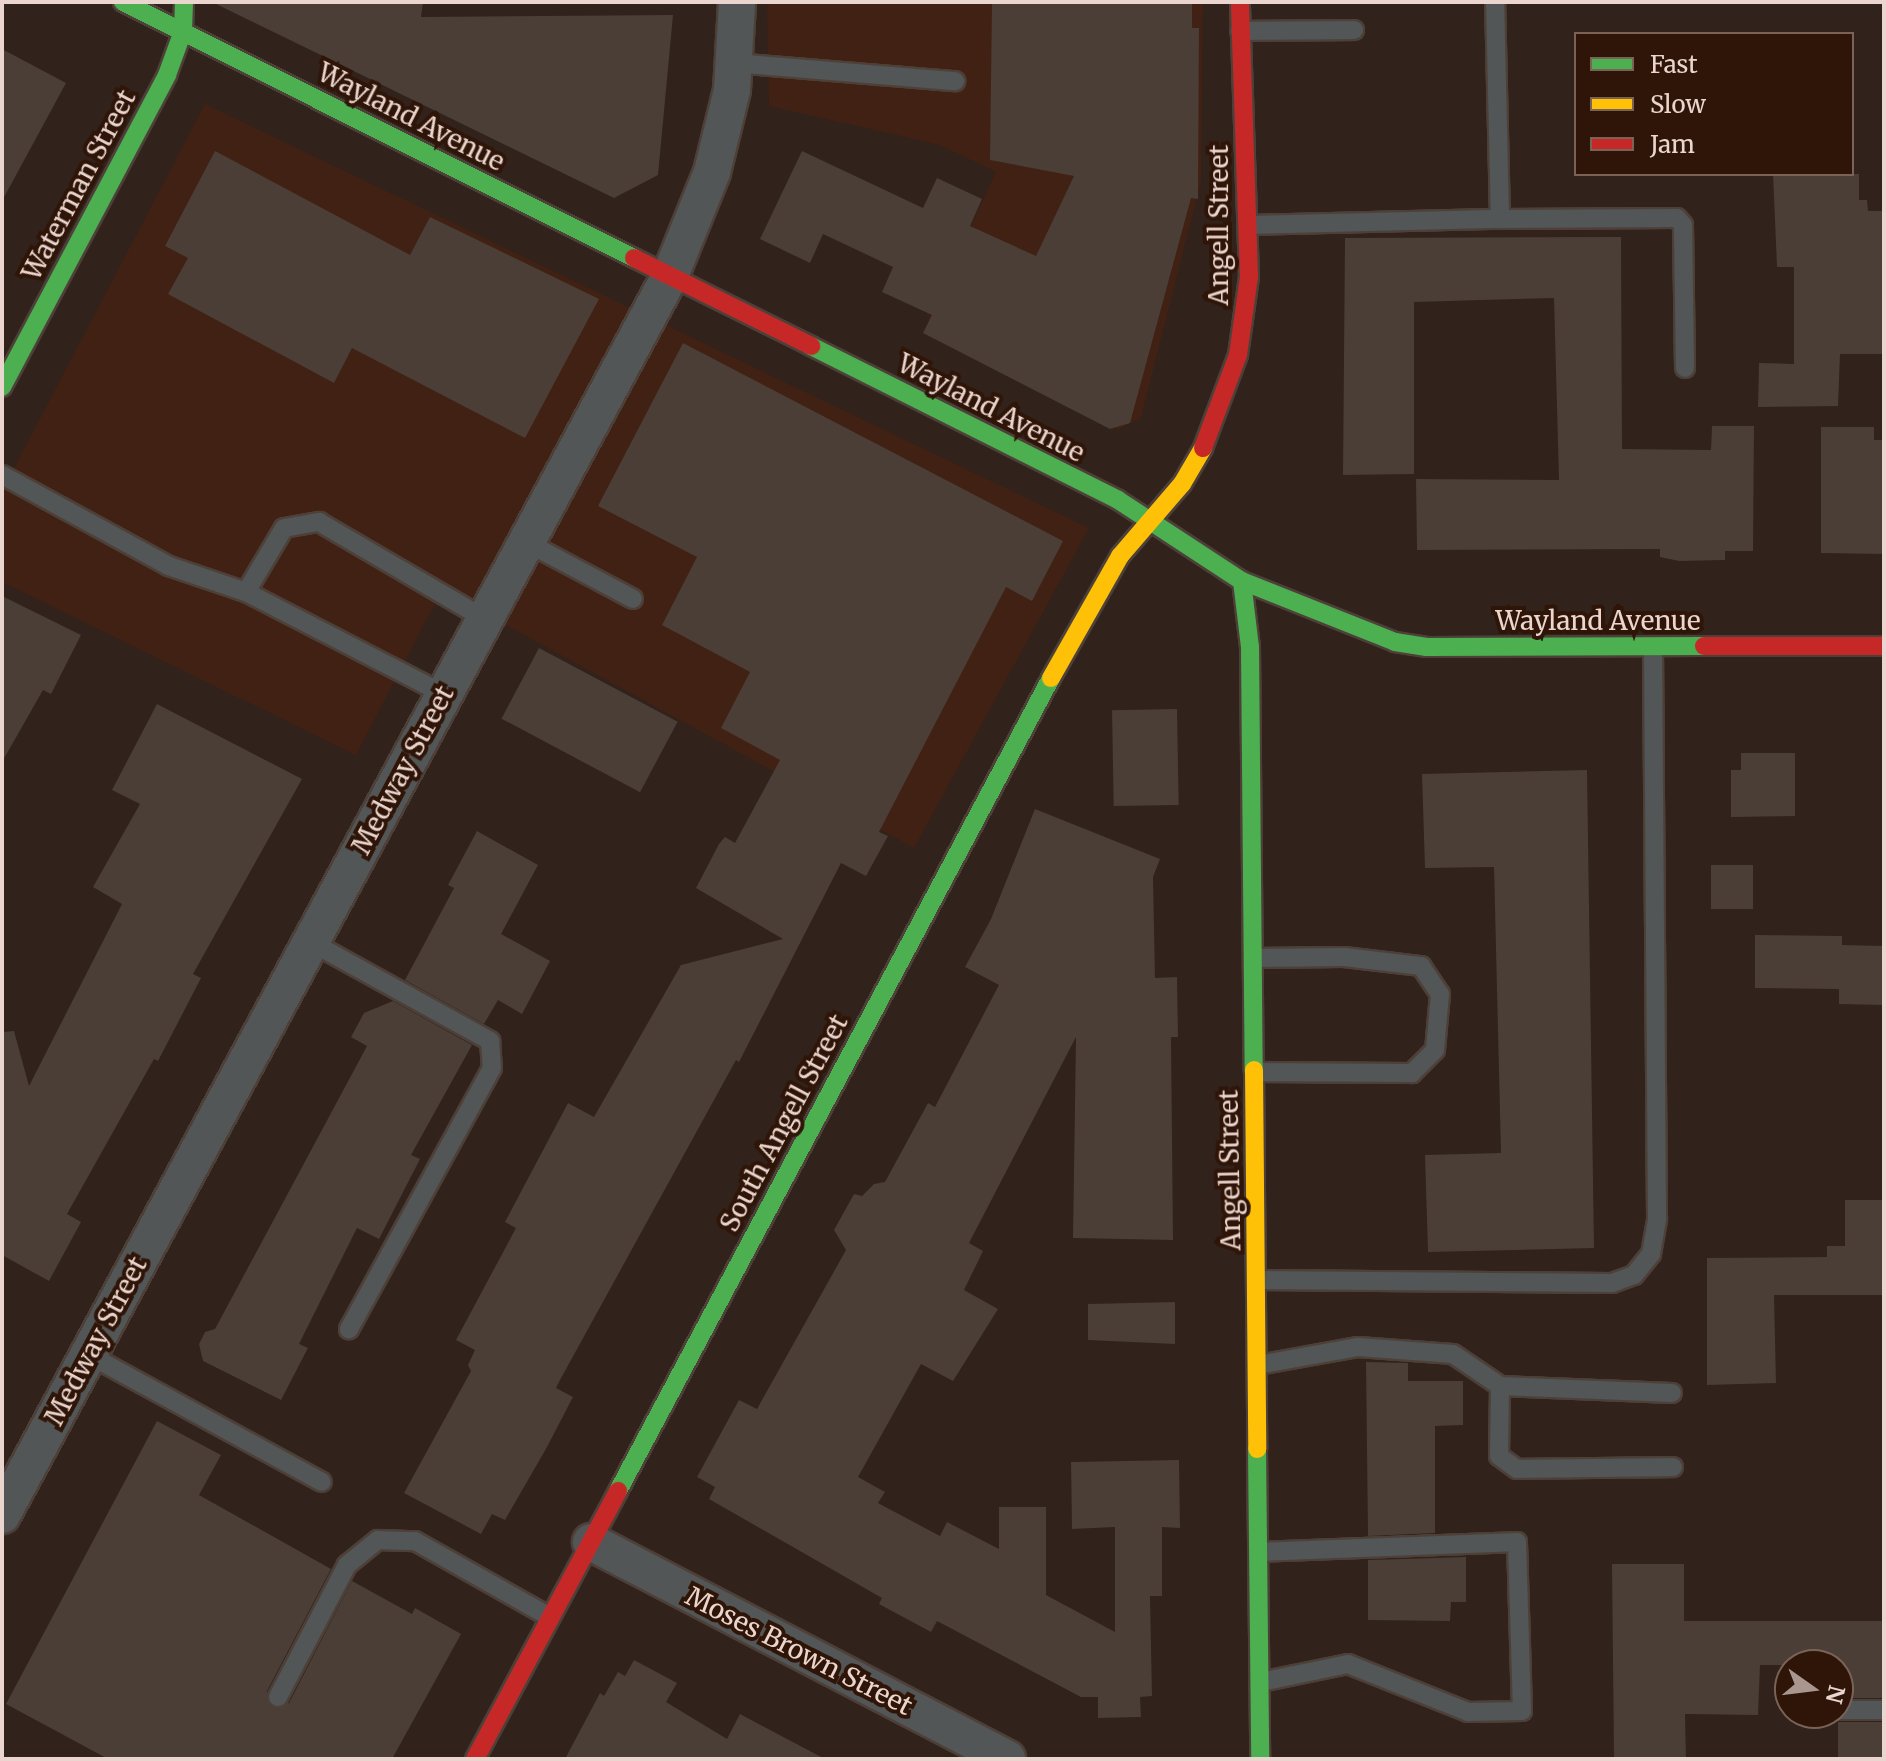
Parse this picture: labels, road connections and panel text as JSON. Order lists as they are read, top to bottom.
{
  "streets": {
    "street": [
      "Wayland Avenue",
      "Waterman Street",
      "Angell Street",
      "Medway Street",
      "South Angell Street",
      "Moses Brown Street"
    ]
  },
  "crossings": [
    ["Wayland Avenue", "Waterman Street"],
    ["Wayland Avenue", "Angell Street"],
    ["Wayland Avenue", "Medway Street"],
    ["Wayland Avenue", "South Angell Street"],
    ["Angell Street", "South Angell Street"],
    ["South Angell Street", "Moses Brown Street"]
  ],
  "legend": ["Fast", "Slow", "Jam"],
  "north": "right"
}
